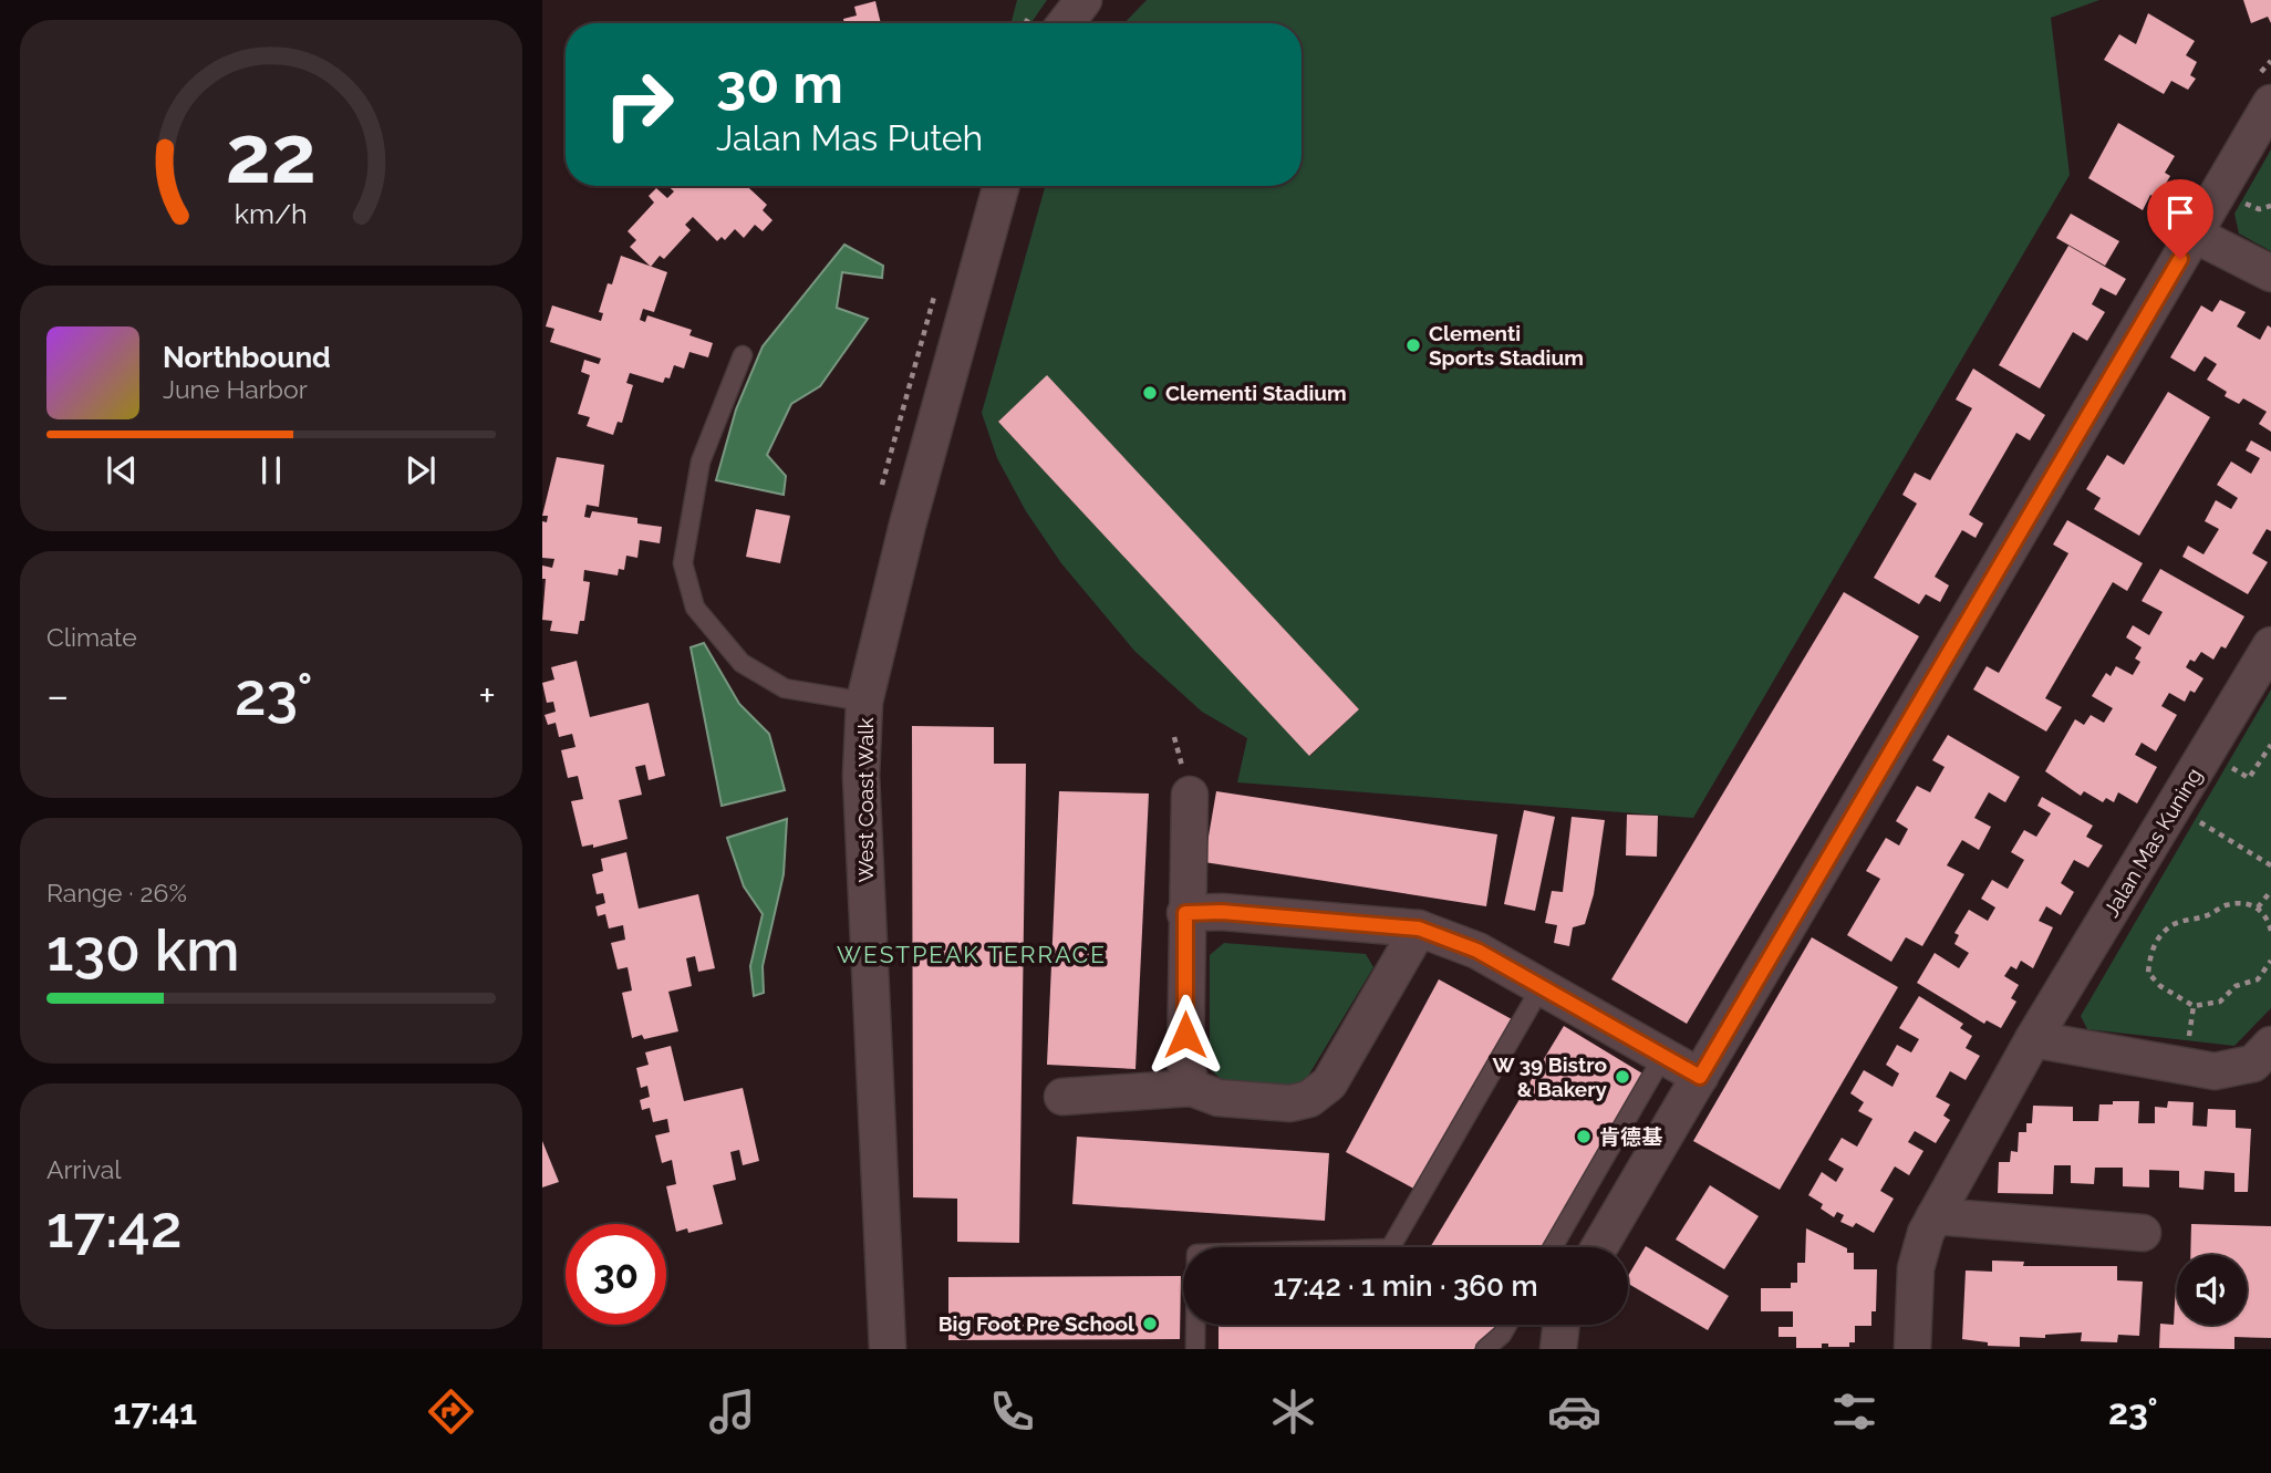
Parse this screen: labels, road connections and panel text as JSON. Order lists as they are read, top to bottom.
{
  "streets": {
    "street": ["West Coast Walk", "Jalan Mas Kuning"]
  },
  "districts": ["WESTPEAK TERRACE"],
  "places": [
    "Clementi Sports Stadium",
    "Clementi Stadium",
    "W 39 Bistro & Bakery",
    "肯德基",
    "Big Foot Pre School"
  ],
  "page": {
    "turn": ["30 m", "Jalan Mas Puteh"],
    "song": ["Northbound", "June Harbor"],
    "tile": [
      "Climate",
      ["Range · 26%", "130 km"],
      ["Arrival", "17:42"]
    ],
    "heat": ["−", "23°", "+"],
    "limit": "30",
    "trip": "17:42 · 1 min · 360 m",
    "tabs": ["17:41", "23°"],
    "gauge": ["22", "km/h"]
  }
}
